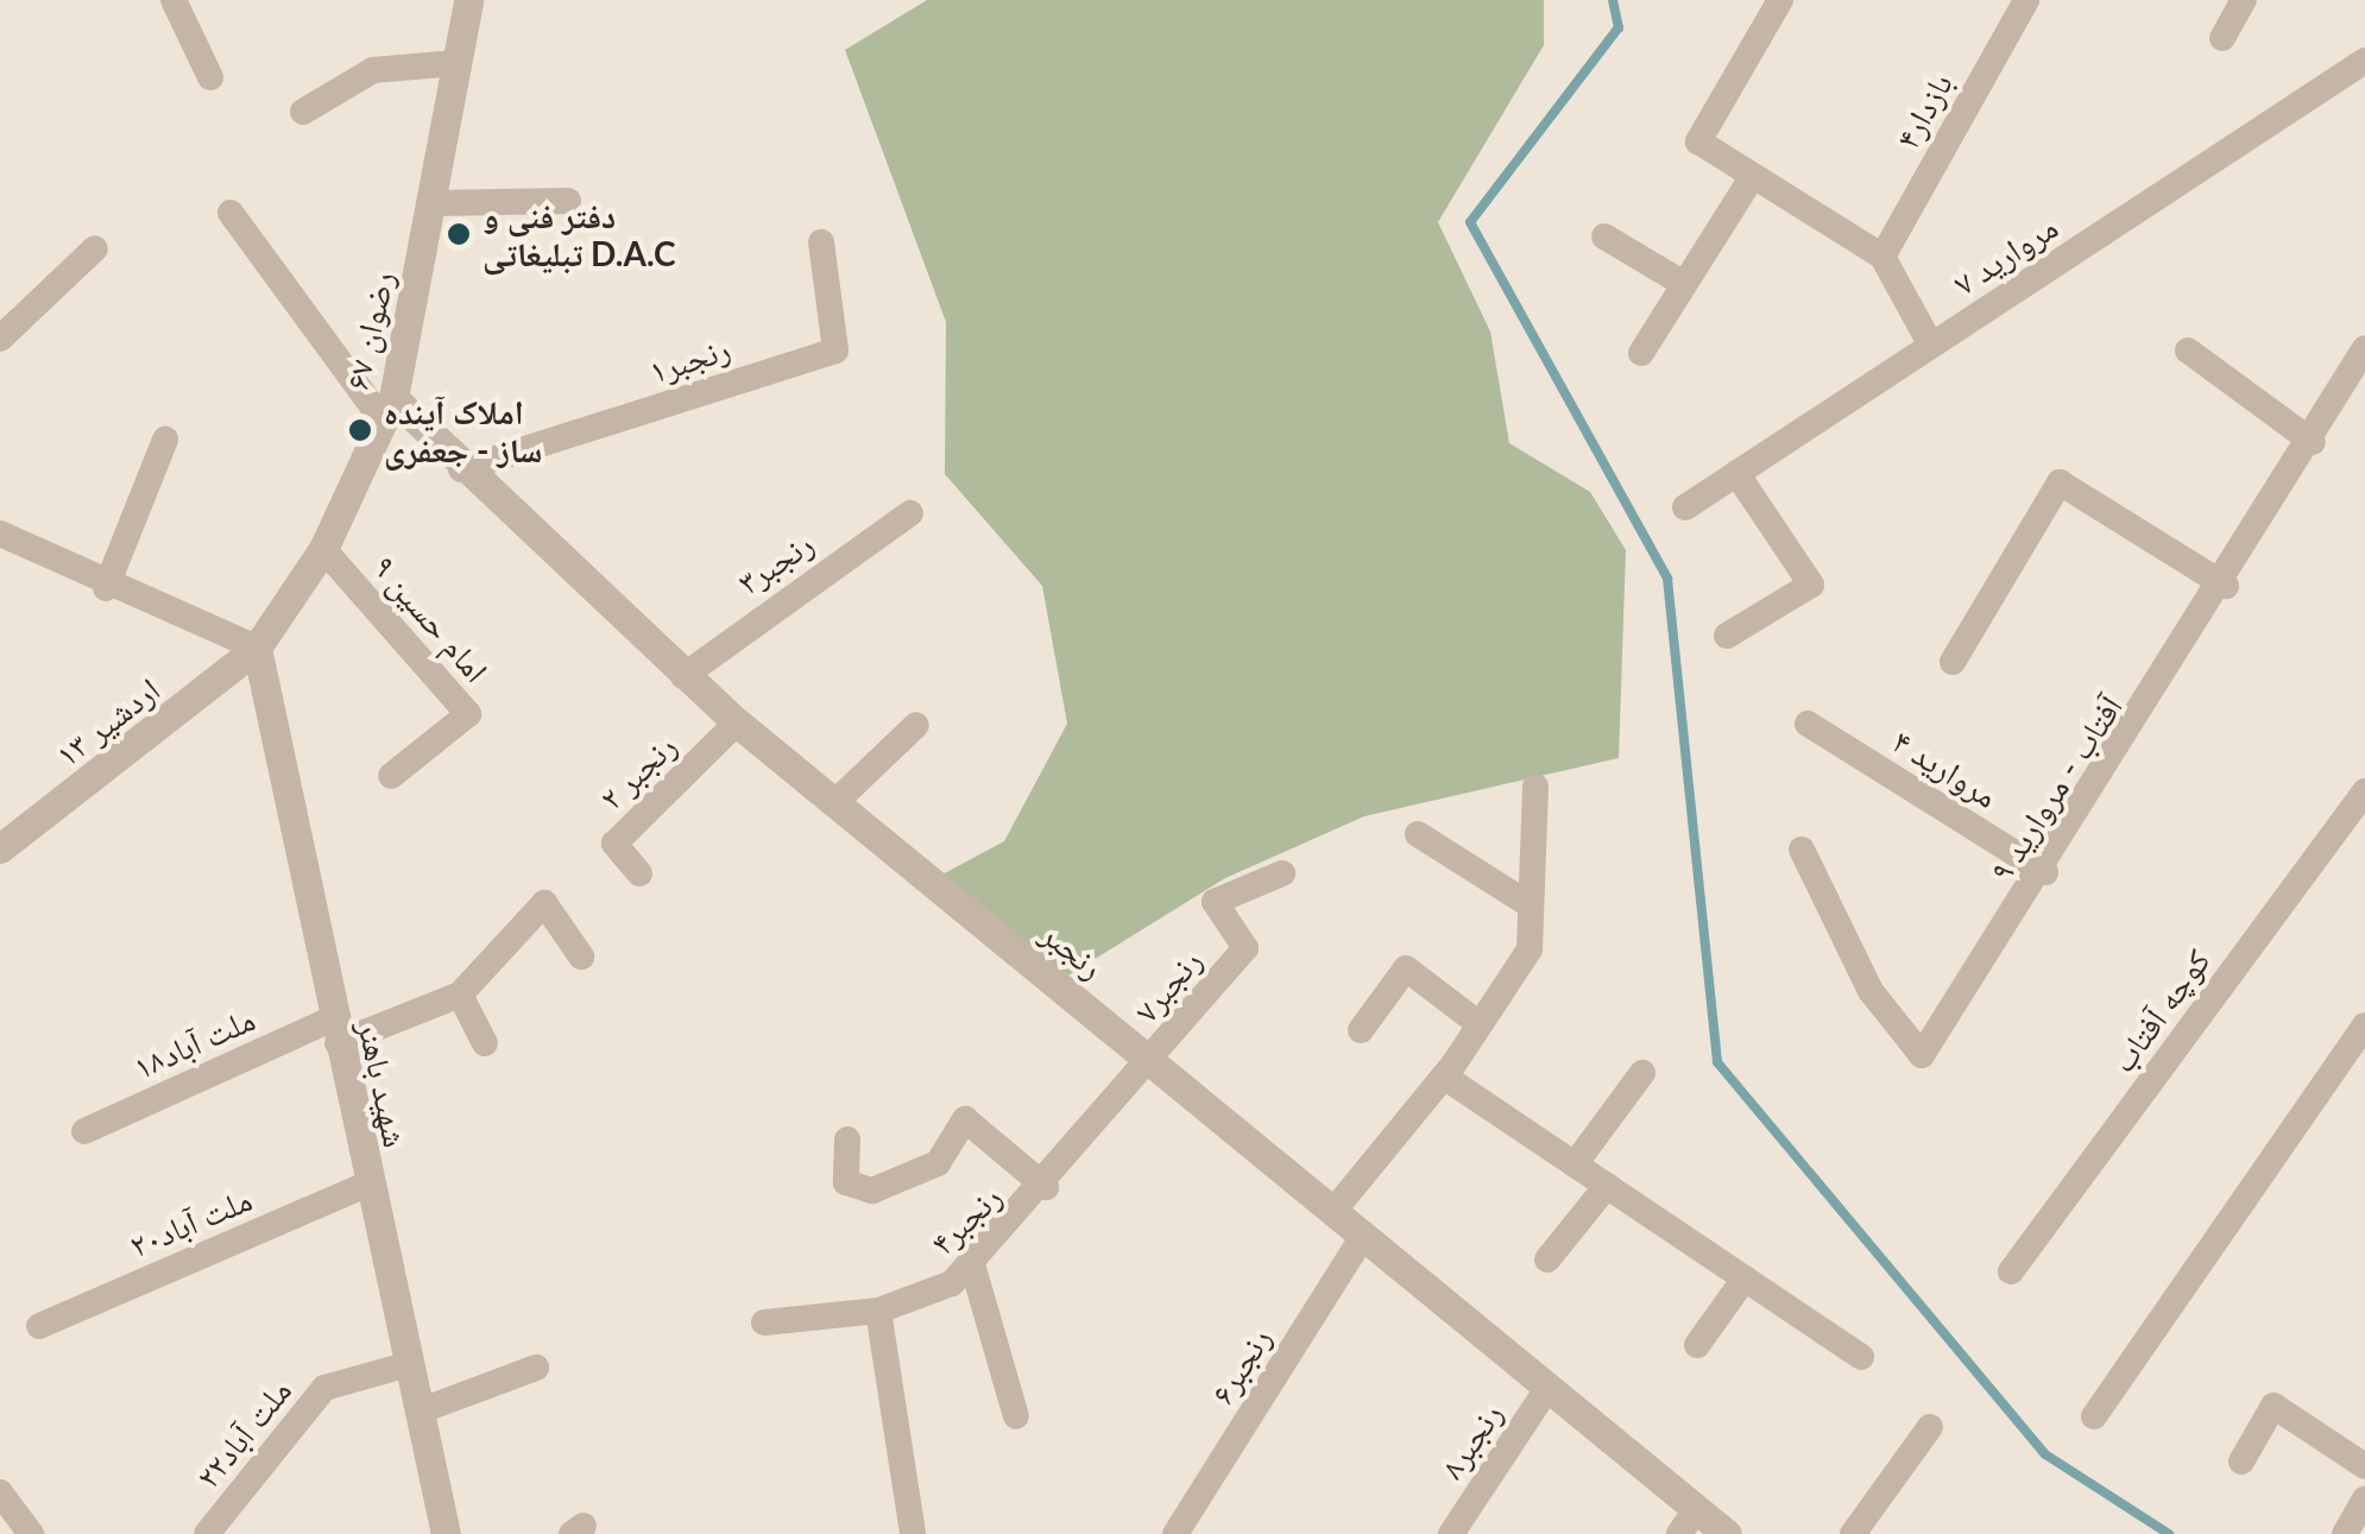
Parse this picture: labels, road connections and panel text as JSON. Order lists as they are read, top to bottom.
{
  "streets": {
    "street": [
      "بازدار۴",
      "مروارید ۷",
      "رضوان ۶۷",
      "رنجبر۱",
      "رنجبر۳",
      "امام حسین ۹",
      "اردشیر ۱۳",
      "مروارید ۴",
      "رنجبر ۲",
      "آفتاب - مروارید ۹",
      "رنجبر",
      "رنجبر۷",
      "کوچه آفتاب",
      "ملت آباد۱۸",
      "شهید باهنر",
      "رنجبر۴",
      "ملت آباد۲۰",
      "رنجبر۶",
      "ملت آباد۲۲",
      "رنجبر۸"
    ]
  },
  "crossings": [
    ["رضوان ۶۷", "امام حسین ۹"],
    ["رضوان ۶۷", "اردشیر ۱۳"],
    ["رضوان ۶۷", "رنجبر"],
    ["رضوان ۶۷", "شهید باهنر"],
    ["رنجبر۱", "رنجبر"],
    ["رنجبر۳", "رنجبر"],
    ["اردشیر ۱۳", "شهید باهنر"],
    ["مروارید ۴", "آفتاب - مروارید ۹"],
    ["رنجبر ۲", "رنجبر"],
    ["رنجبر", "رنجبر۷"],
    ["رنجبر", "رنجبر۴"],
    ["رنجبر", "رنجبر۶"],
    ["رنجبر", "رنجبر۸"],
    ["رنجبر۷", "رنجبر۴"],
    ["ملت آباد۱۸", "شهید باهنر"],
    ["شهید باهنر", "ملت آباد۲۰"],
    ["شهید باهنر", "ملت آباد۲۲"]
  ],
  "places": ["دفتر فنی و تبلیغاتی D.A.C", "املاک آینده ساز - جعفری"]
}
